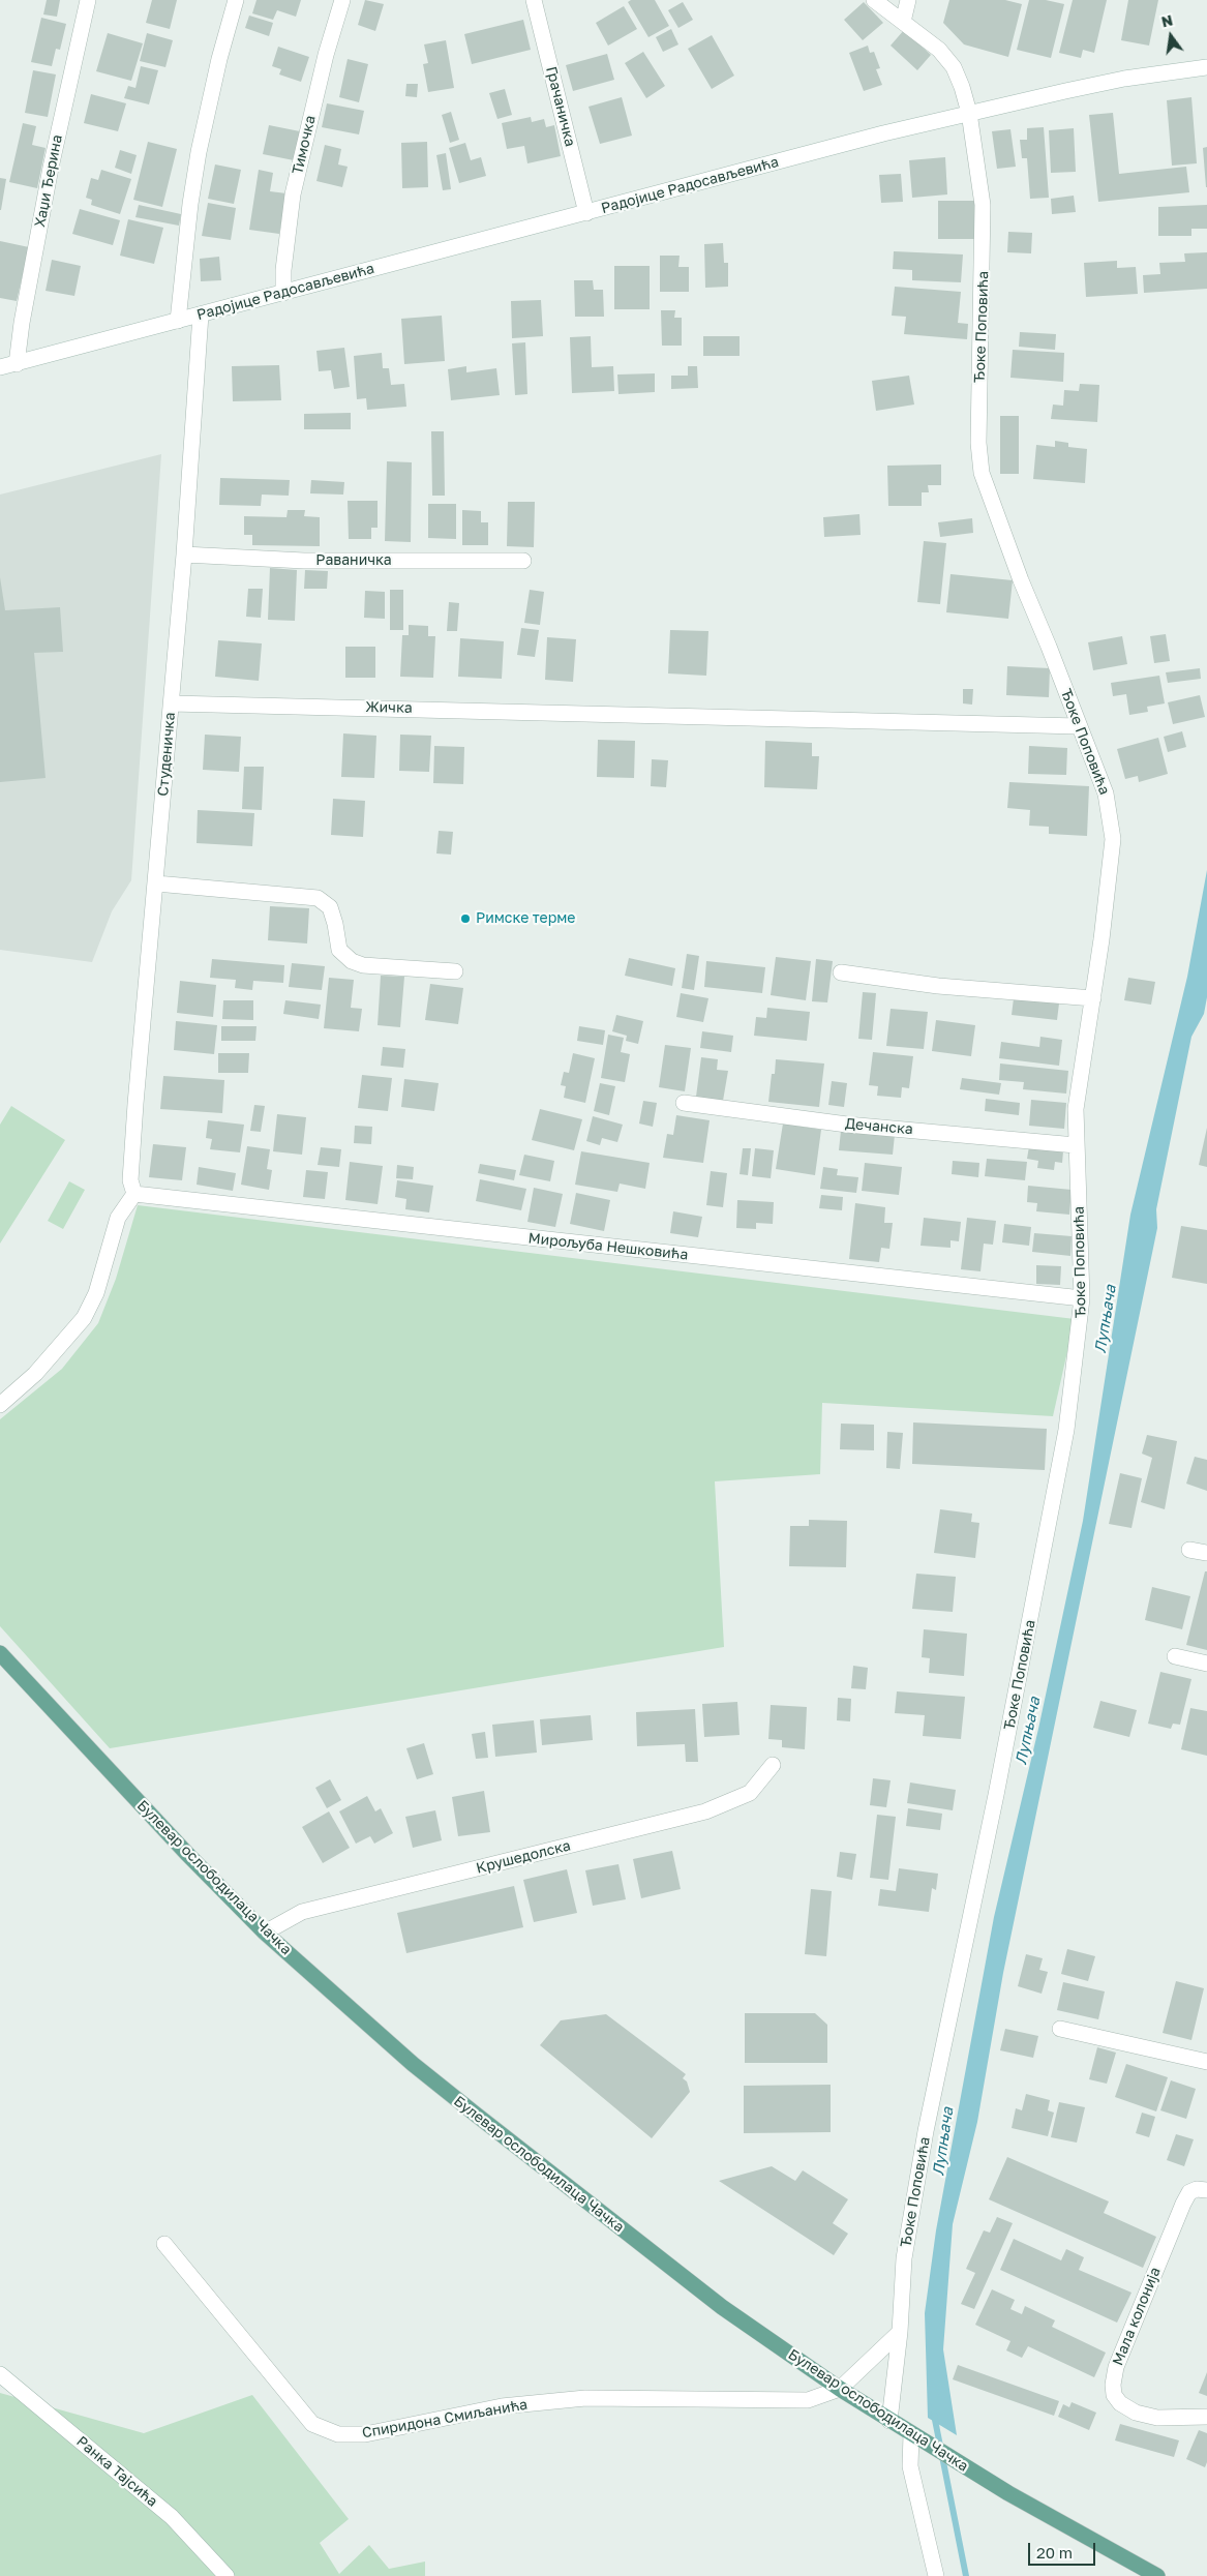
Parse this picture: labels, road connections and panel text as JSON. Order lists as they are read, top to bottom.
{
  "streets": {
    "main road": ["Булевар ослободилаца Чачка"],
    "street": [
      "Грачаничка",
      "Тимочка",
      "Хаџи Ђерина",
      "Радојице Радосављевића",
      "Ђоке Поповића",
      "Раваничка",
      "Жичка",
      "Студеничка",
      "Дечанска",
      "Мирољуба Нешковића",
      "Крушедолска",
      "Мала колонија",
      "Спиридона Смиљанића",
      "Ранка Тајсића"
    ]
  },
  "crossings": [
    ["Грачаничка", "Радојице Радосављевића"],
    ["Тимочка", "Радојице Радосављевића"],
    ["Хаџи Ђерина", "Радојице Радосављевића"],
    ["Радојице Радосављевића", "Ђоке Поповића"],
    ["Радојице Радосављевића", "Студеничка"],
    ["Ђоке Поповића", "Жичка"],
    ["Ђоке Поповића", "Дечанска"],
    ["Ђоке Поповића", "Мирољуба Нешковића"],
    ["Ђоке Поповића", "Булевар ослободилаца Чачка"],
    ["Раваничка", "Студеничка"],
    ["Жичка", "Студеничка"],
    ["Студеничка", "Мирољуба Нешковића"],
    ["Крушедолска", "Булевар ослободилаца Чачка"],
    ["Булевар ослободилаца Чачка", "Спиридона Смиљанића"]
  ],
  "water": ["Лупњача"],
  "places": ["Римске терме"],
  "scale_bar": "20 m",
  "north": "top"
}
